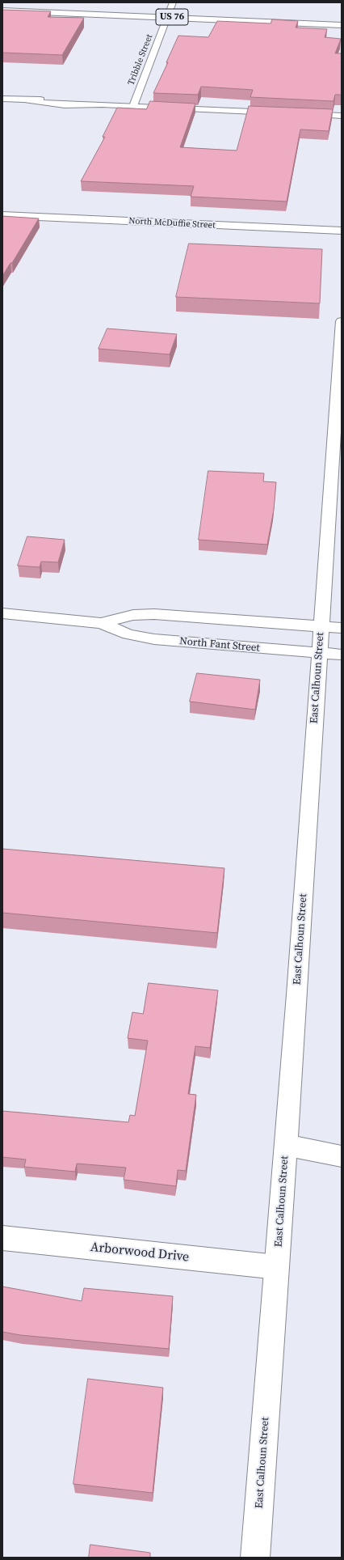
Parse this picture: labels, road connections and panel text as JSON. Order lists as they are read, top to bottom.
{
  "streets": {
    "street": [
      "US 76",
      "Tribble Street",
      "North McDuffie Street",
      "North Fant Street",
      "East Calhoun Street",
      "Arborwood Drive"
    ]
  },
  "crossings": [
    ["US 76", "Tribble Street"],
    ["North Fant Street", "East Calhoun Street"],
    ["East Calhoun Street", "Arborwood Drive"]
  ]
}
